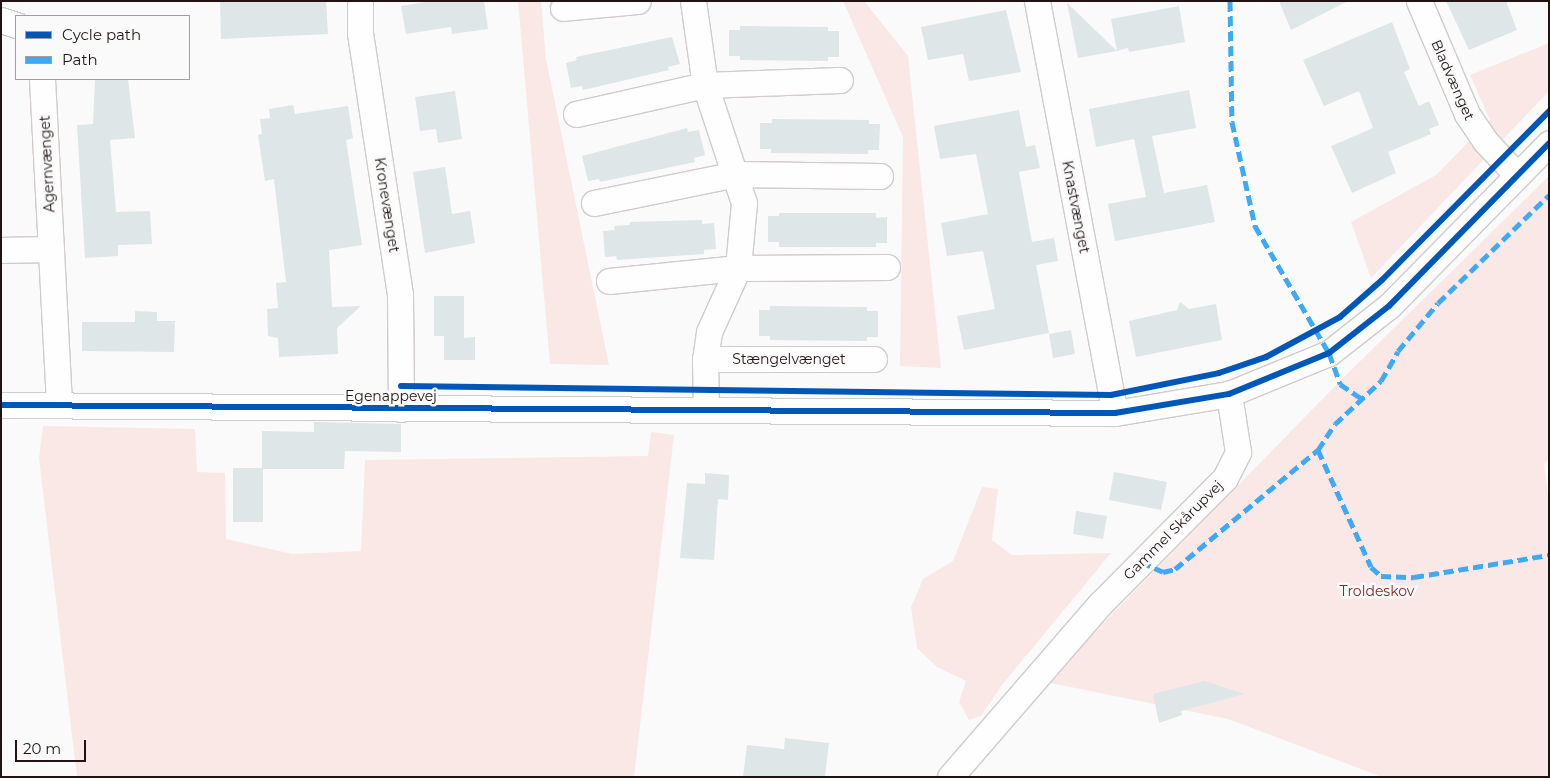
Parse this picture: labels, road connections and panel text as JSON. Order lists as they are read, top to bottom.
{
  "streets": {
    "street": [
      "Bladvænget",
      "Agernvænget",
      "Kronevænget",
      "Knastvænget",
      "Stængelvænget",
      "Egenappevej",
      "Gammel Skårupvej"
    ]
  },
  "crossings": [
    ["Agernvænget", "Egenappevej"],
    ["Kronevænget", "Egenappevej"],
    ["Knastvænget", "Egenappevej"],
    ["Egenappevej", "Gammel Skårupvej"]
  ],
  "parks": ["Troldeskov"],
  "legend": ["Cycle path", "Path"],
  "scale_bar": "20 m"
}
